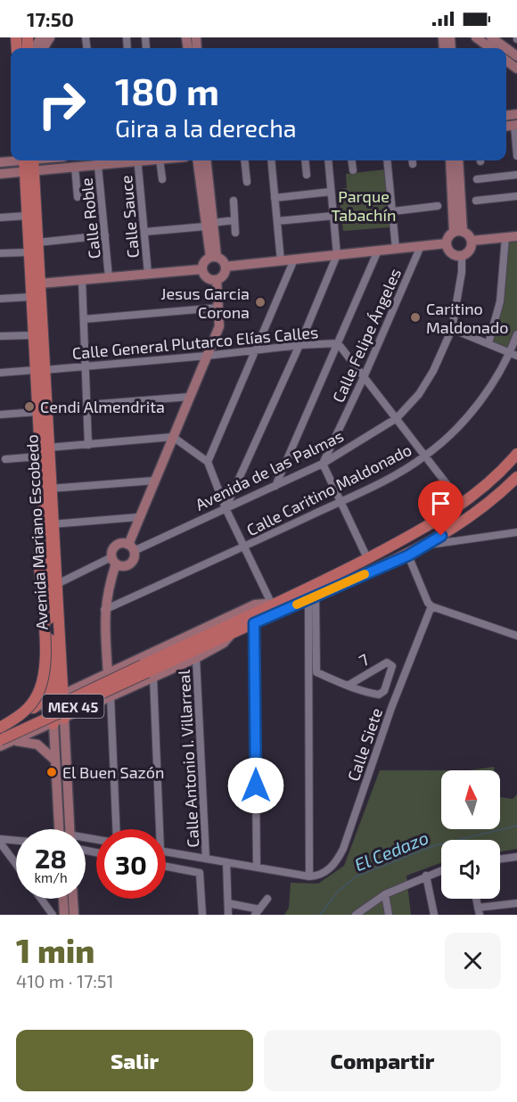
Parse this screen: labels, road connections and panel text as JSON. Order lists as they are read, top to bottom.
{
  "streets": {
    "main road": ["Avenida Mariano Escobedo", "MEX 45"],
    "street": [
      "Calle Sauce",
      "Calle Roble",
      "Calle Felipe Ángeles",
      "Calle General Plutarco Elías Calles",
      "Avenida de las Palmas",
      "Calle Caritino Maldonado",
      "7",
      "Calle Siete",
      "Calle Antonio I. Villarreal"
    ]
  },
  "crossings": [
    ["Calle Felipe Ángeles", "Calle General Plutarco Elías Calles"],
    ["Calle Felipe Ángeles", "Avenida de las Palmas"],
    ["Calle General Plutarco Elías Calles", "Avenida de las Palmas"],
    ["Calle General Plutarco Elías Calles", "Calle Caritino Maldonado"],
    ["Calle General Plutarco Elías Calles", "Avenida Mariano Escobedo"],
    ["Calle General Plutarco Elías Calles", "MEX 45"],
    ["7", "MEX 45"],
    ["MEX 45", "Calle Antonio I. Villarreal"]
  ],
  "water": ["El Cedazo"],
  "parks": ["Parque Tabachín"],
  "places": [
    "Jesus Garcia Corona",
    "Caritino Maldonado",
    "Cendi Almendrita",
    "El Buen Sazón"
  ],
  "north": "top",
  "page": {
    "status": "17:50",
    "turn": ["180 m", "Gira a la derecha"],
    "speed": "28 km/h",
    "limit": "30",
    "heading": ["1 min", "410 m · 17:51"],
    "buttons": ["Salir", "Compartir"]
  }
}
